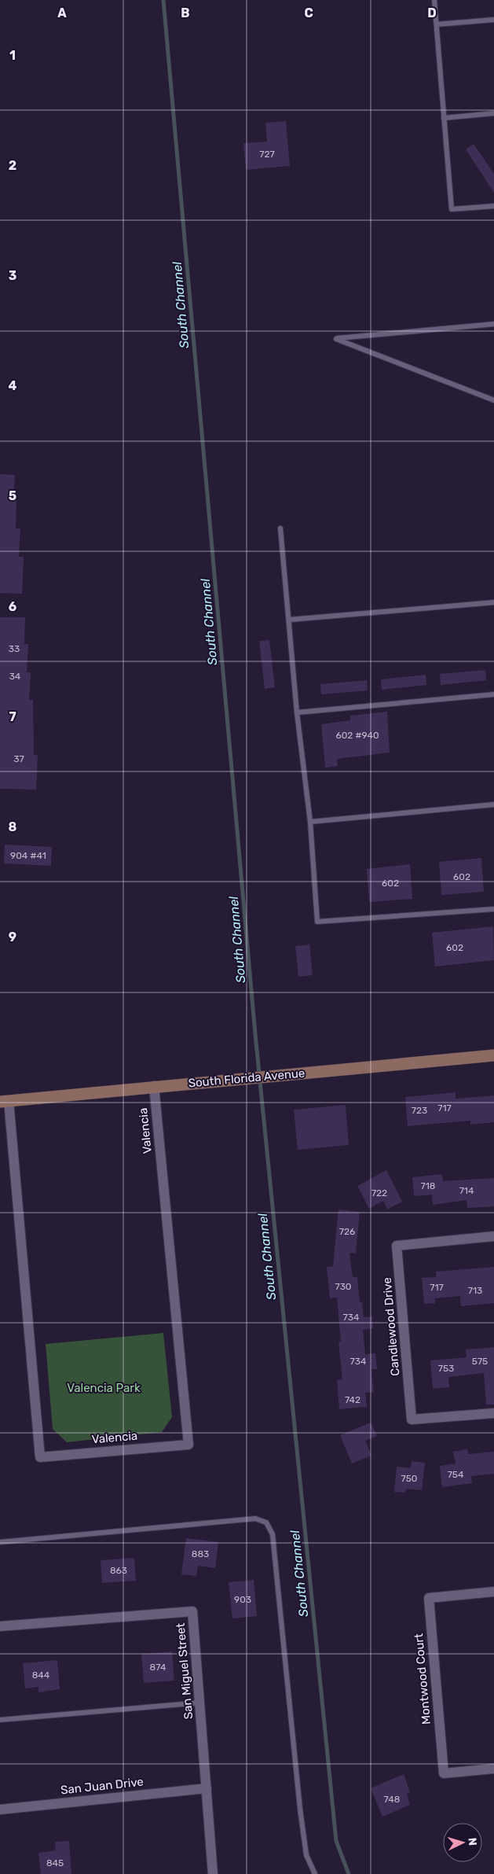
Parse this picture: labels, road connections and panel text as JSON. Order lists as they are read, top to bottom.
{
  "streets": {
    "main road": ["South Florida Avenue"],
    "street": [
      "Valencia",
      "Candlewood Drive",
      "San Miguel Street",
      "Montwood Court",
      "San Juan Drive"
    ]
  },
  "crossings": [
    ["South Florida Avenue", "Valencia"],
    ["San Miguel Street", "San Juan Drive"]
  ],
  "water": ["South Channel"],
  "parks": ["Valencia Park"],
  "house_numbers": [
    "727",
    "33",
    "34",
    "602 #940",
    "37",
    "904 #41",
    "602",
    "602",
    "602",
    "717",
    "723",
    "718",
    "714",
    "722",
    "726",
    "730",
    "717",
    "713",
    "734",
    "734",
    "575",
    "753",
    "742",
    "754",
    "750",
    "883",
    "863",
    "903",
    "874",
    "844",
    "748",
    "845"
  ],
  "north": "right",
  "grid": {
    "columns": [
      "A",
      "B",
      "C",
      "D"
    ],
    "rows": [
      "1",
      "2",
      "3",
      "4",
      "5",
      "6",
      "7",
      "8",
      "9"
    ]
  }
}
